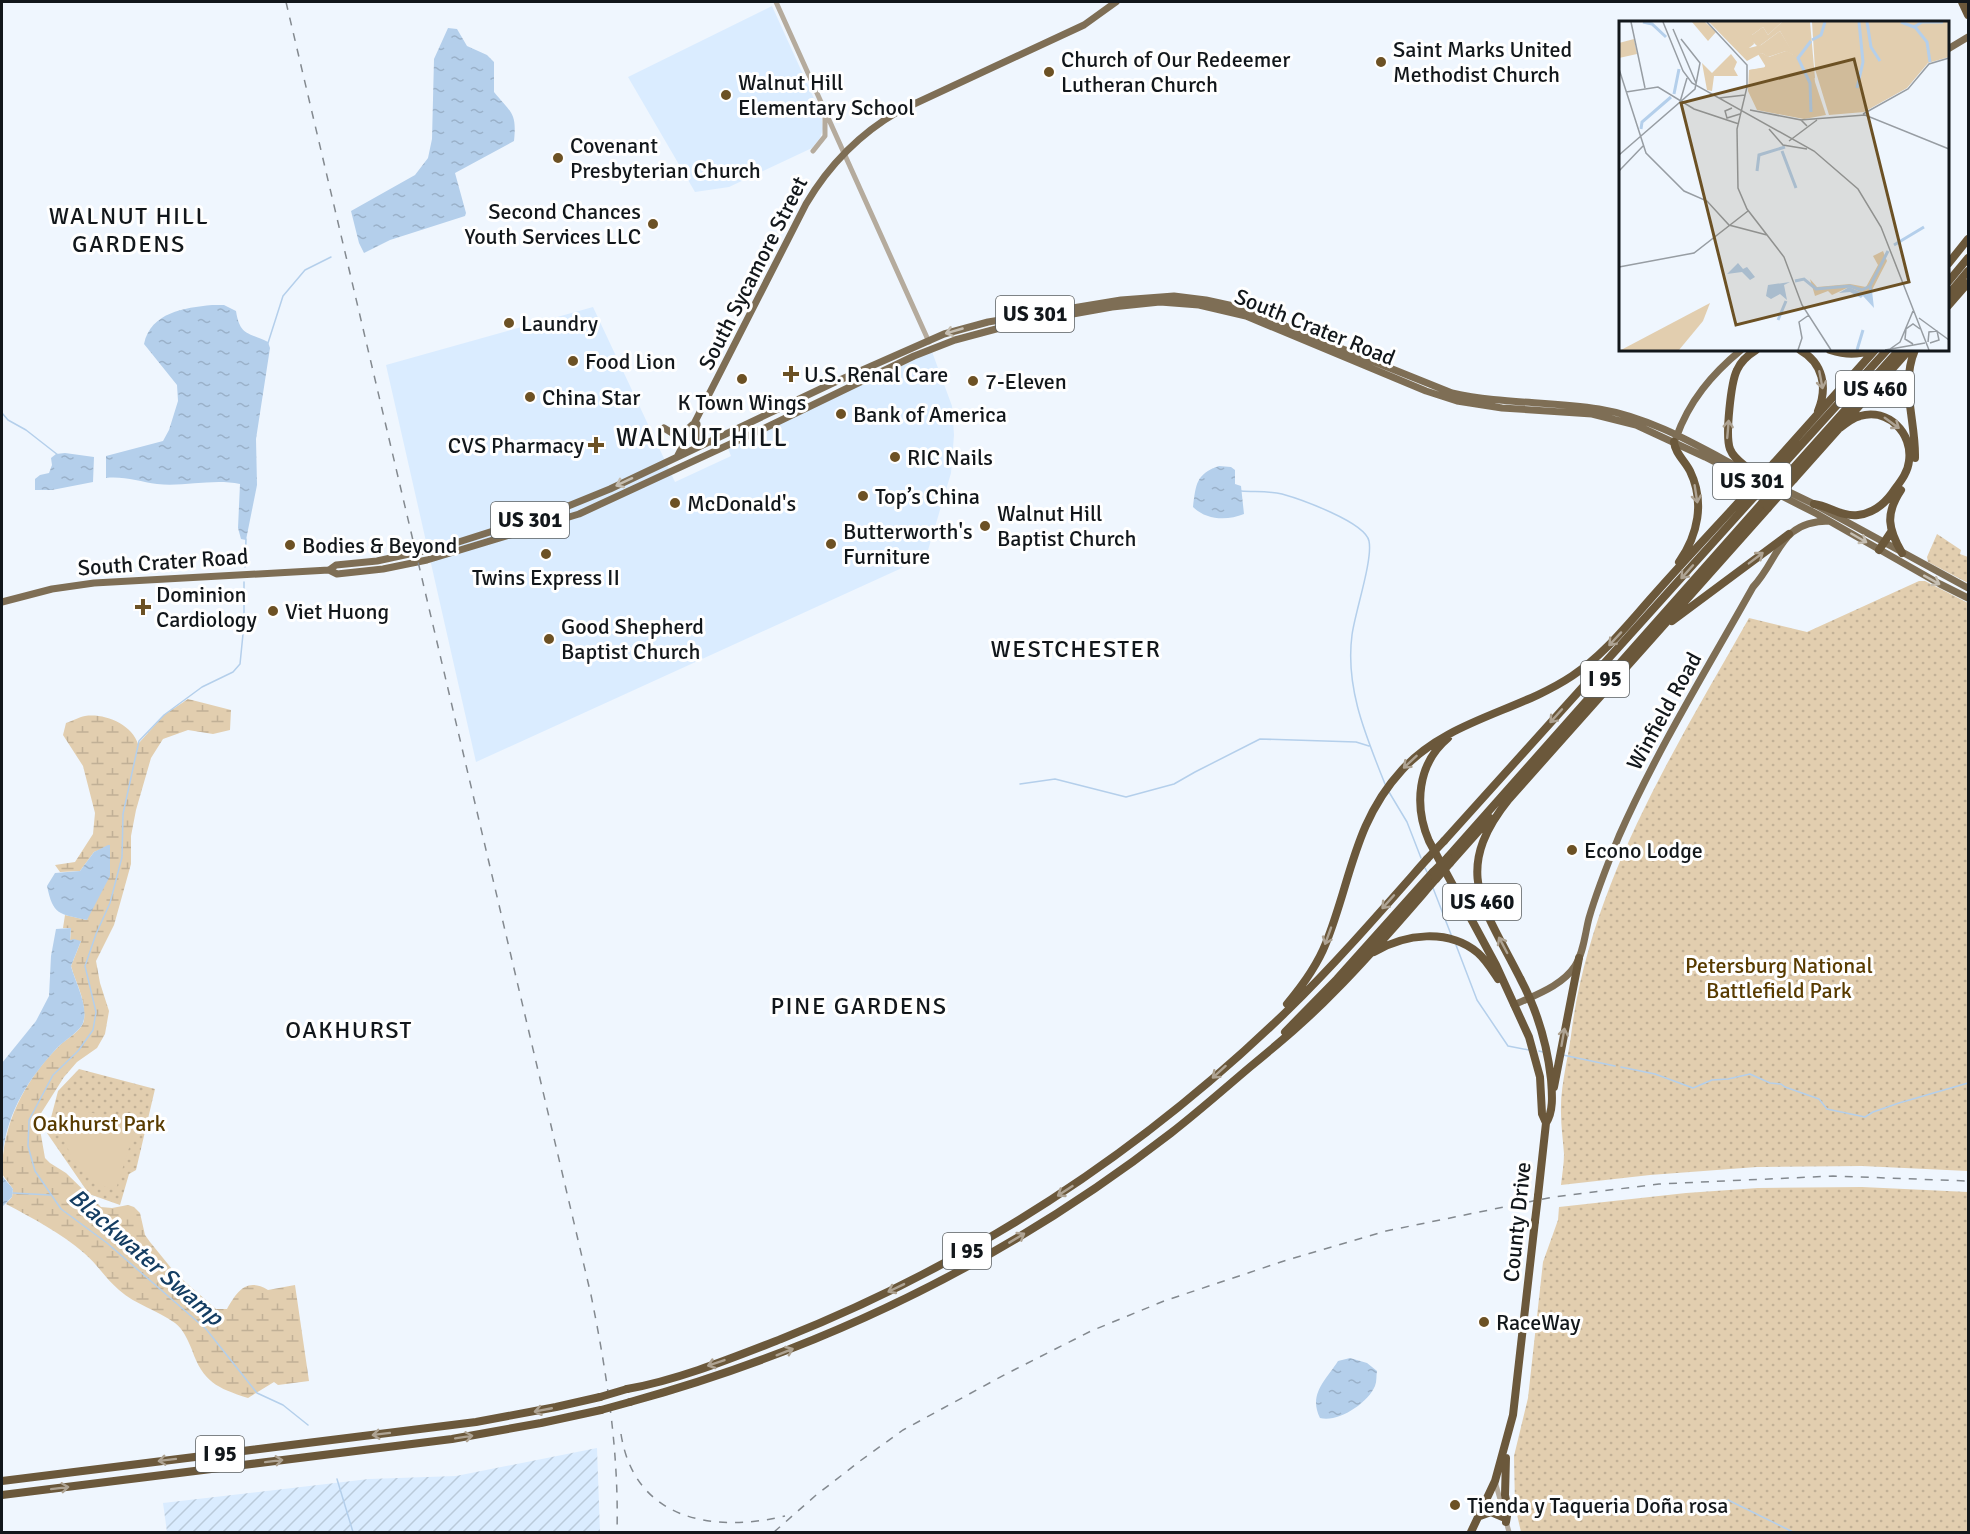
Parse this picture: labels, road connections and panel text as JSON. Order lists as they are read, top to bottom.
{
  "streets": {
    "highway": ["US 460", "I 95", "County Drive"],
    "main road": [
      "South Sycamore Street",
      "US 301",
      "South Crater Road",
      "Winfield Road"
    ]
  },
  "crossings": [
    ["South Sycamore Street", "South Crater Road"],
    ["US 460", "I 95"],
    ["US 460", "County Drive"]
  ],
  "districts": [
    "WALNUT HILL GARDENS",
    "WALNUT HILL",
    "WESTCHESTER",
    "PINE GARDENS",
    "OAKHURST"
  ],
  "water": ["Blackwater Swamp"],
  "parks": ["Petersburg National Battlefield Park", "Oakhurst Park"],
  "places": {
    "other": [
      "Saint Marks United Methodist Church",
      "Church of Our Redeemer Lutheran Church",
      "Walnut Hill Elementary School",
      "Covenant Presbyterian Church",
      "Second Chances Youth Services LLC",
      "Laundry",
      "Food Lion",
      "K Town Wings",
      "7-Eleven",
      "China Star",
      "Bank of America",
      "RIC Nails",
      "Top’s China",
      "McDonald's",
      "Walnut Hill Baptist Church",
      "Butterworth's Furniture",
      "Bodies & Beyond",
      "Twins Express II",
      "Viet Huong",
      "Good Shepherd Baptist Church",
      "Econo Lodge",
      "RaceWay",
      "Tienda y Taqueria Doña rosa"
    ],
    "health": ["U.S. Renal Care", "CVS Pharmacy", "Dominion Cardiology"]
  }
}
